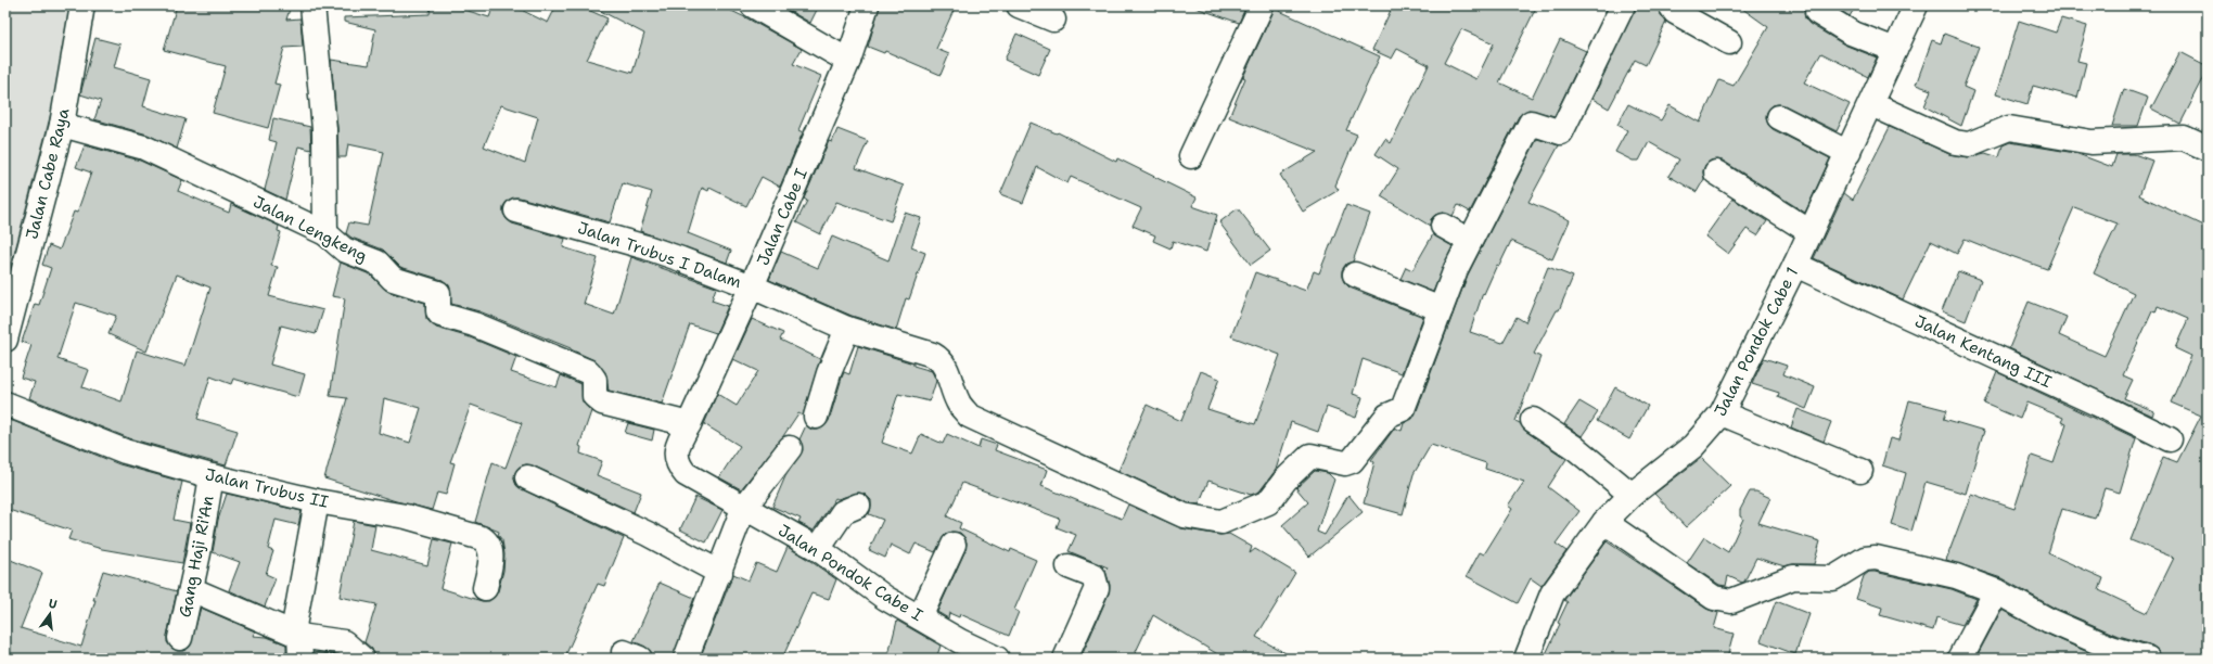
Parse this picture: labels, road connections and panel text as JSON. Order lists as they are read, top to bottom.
{
  "streets": {
    "street": [
      "Jalan Cabe Raya",
      "Jalan Cabe I",
      "Jalan Lengkeng",
      "Jalan Trubus I Dalam",
      "Jalan Pondok Cabe 1",
      "Jalan Kentang III",
      "Jalan Trubus II",
      "Gang Haji Ri'An",
      "Jalan Pondok Cabe I"
    ]
  },
  "crossings": [
    ["Jalan Cabe Raya", "Jalan Lengkeng"],
    ["Jalan Cabe I", "Jalan Lengkeng"],
    ["Jalan Cabe I", "Jalan Trubus I Dalam"],
    ["Jalan Cabe I", "Jalan Pondok Cabe I"],
    ["Jalan Lengkeng", "Jalan Pondok Cabe I"],
    ["Jalan Pondok Cabe 1", "Jalan Kentang III"],
    ["Jalan Trubus II", "Gang Haji Ri'An"]
  ],
  "north": "top"
}
